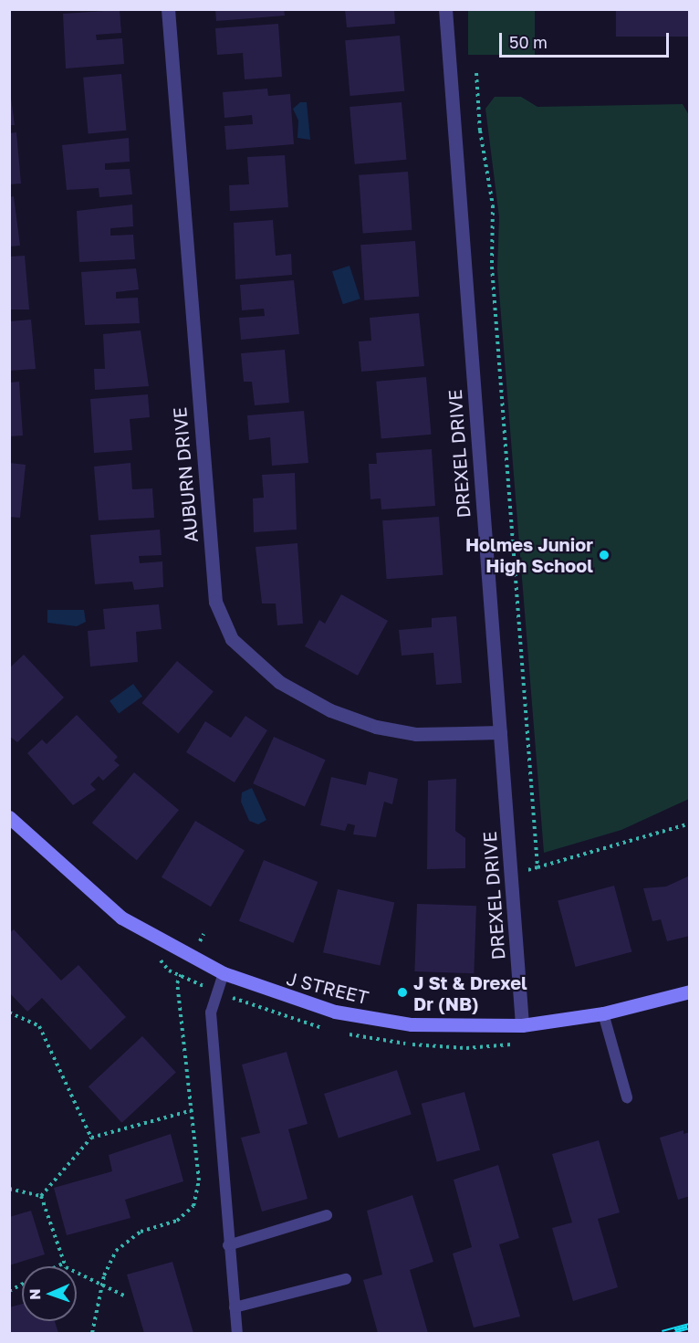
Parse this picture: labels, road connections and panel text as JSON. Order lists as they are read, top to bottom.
{
  "streets": {
    "street": ["DREXEL DRIVE", "AUBURN DRIVE", "J STREET"]
  },
  "crossings": [
    ["DREXEL DRIVE", "AUBURN DRIVE"],
    ["DREXEL DRIVE", "J STREET"]
  ],
  "places": ["Holmes Junior High School", "J St & Drexel Dr (NB)"],
  "scale_bar": "50 m",
  "north": "left"
}
